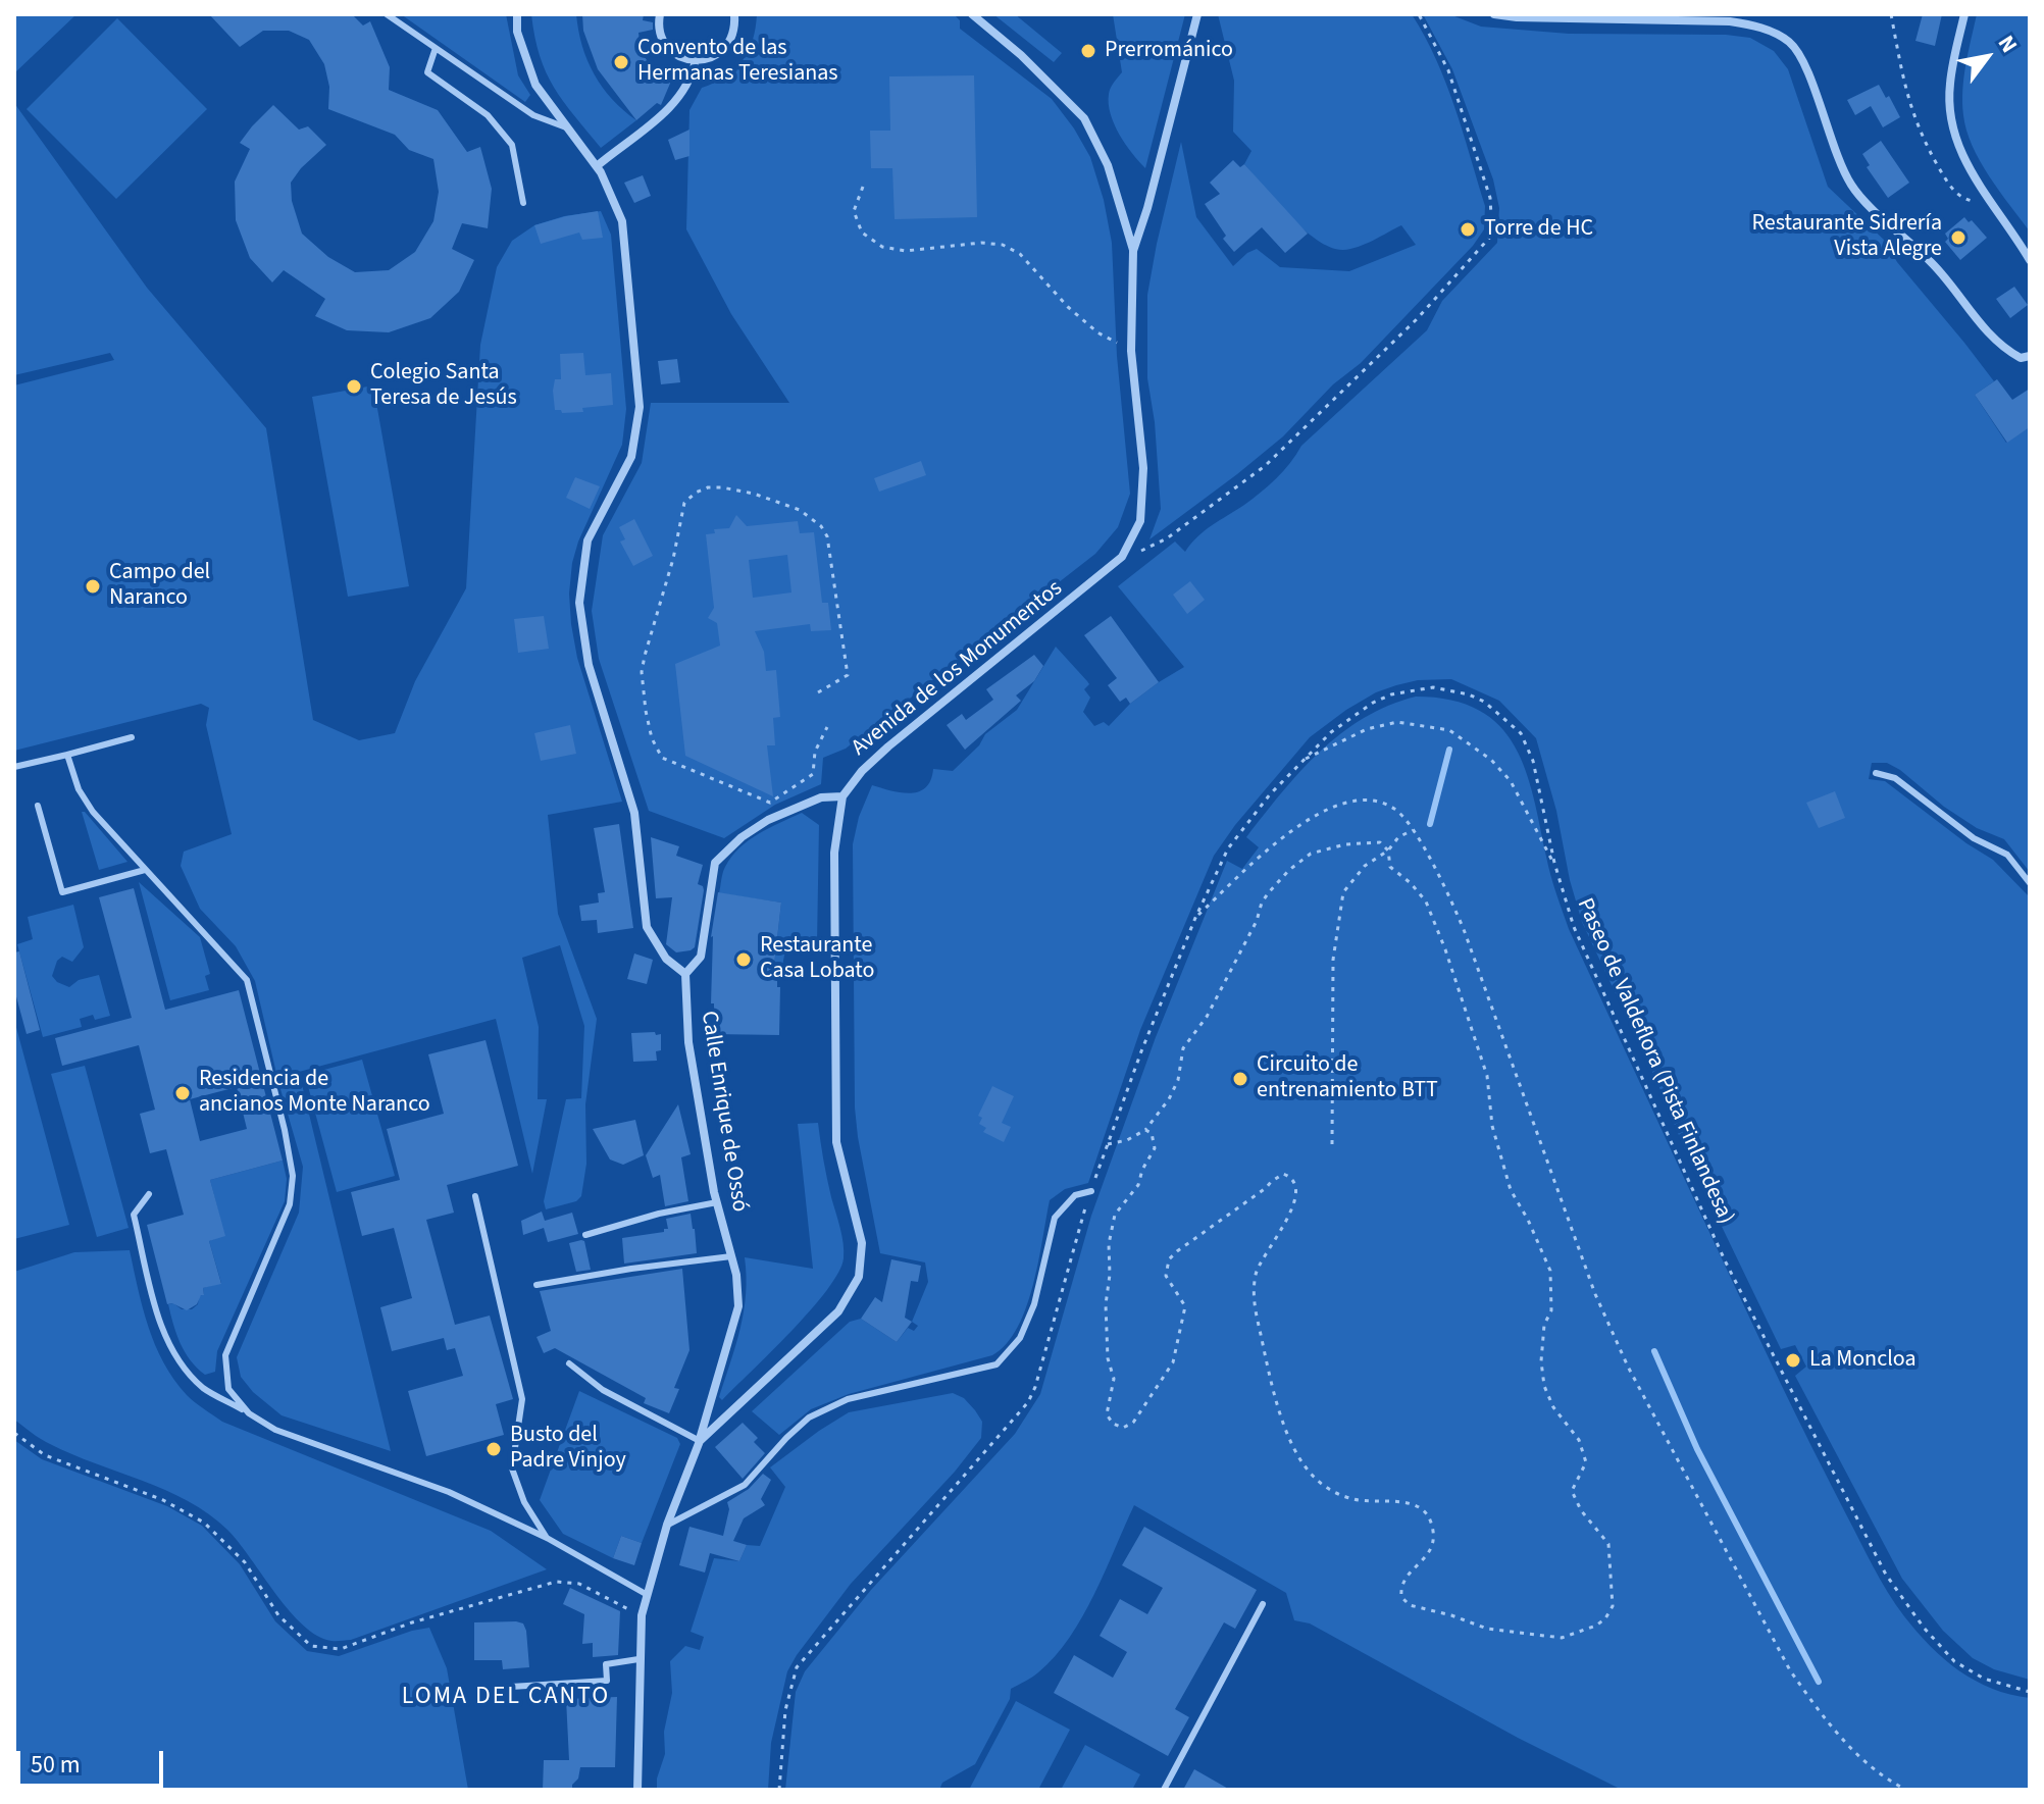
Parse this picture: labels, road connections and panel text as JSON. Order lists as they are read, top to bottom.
{
  "streets": {
    "street": ["Avenida de los Monumentos", "Calle Enrique de Ossó"],
    "path": ["Paseo de Valdeflora (Pista Finlandesa)"]
  },
  "districts": ["LOMA DEL CANTO"],
  "places": [
    "Prerrománico",
    "Convento de las Hermanas Teresianas",
    "Torre de HC",
    "Restaurante Sidrería Vista Alegre",
    "Colegio Santa Teresa de Jesús",
    "Campo del Naranco",
    "Restaurante Casa Lobato",
    "Circuito de entrenamiento BTT",
    "Residencia de ancianos Monte Naranco",
    "La Moncloa",
    "Busto del Padre Vinjoy"
  ],
  "scale_bar": "50 m",
  "north": "top right"
}
